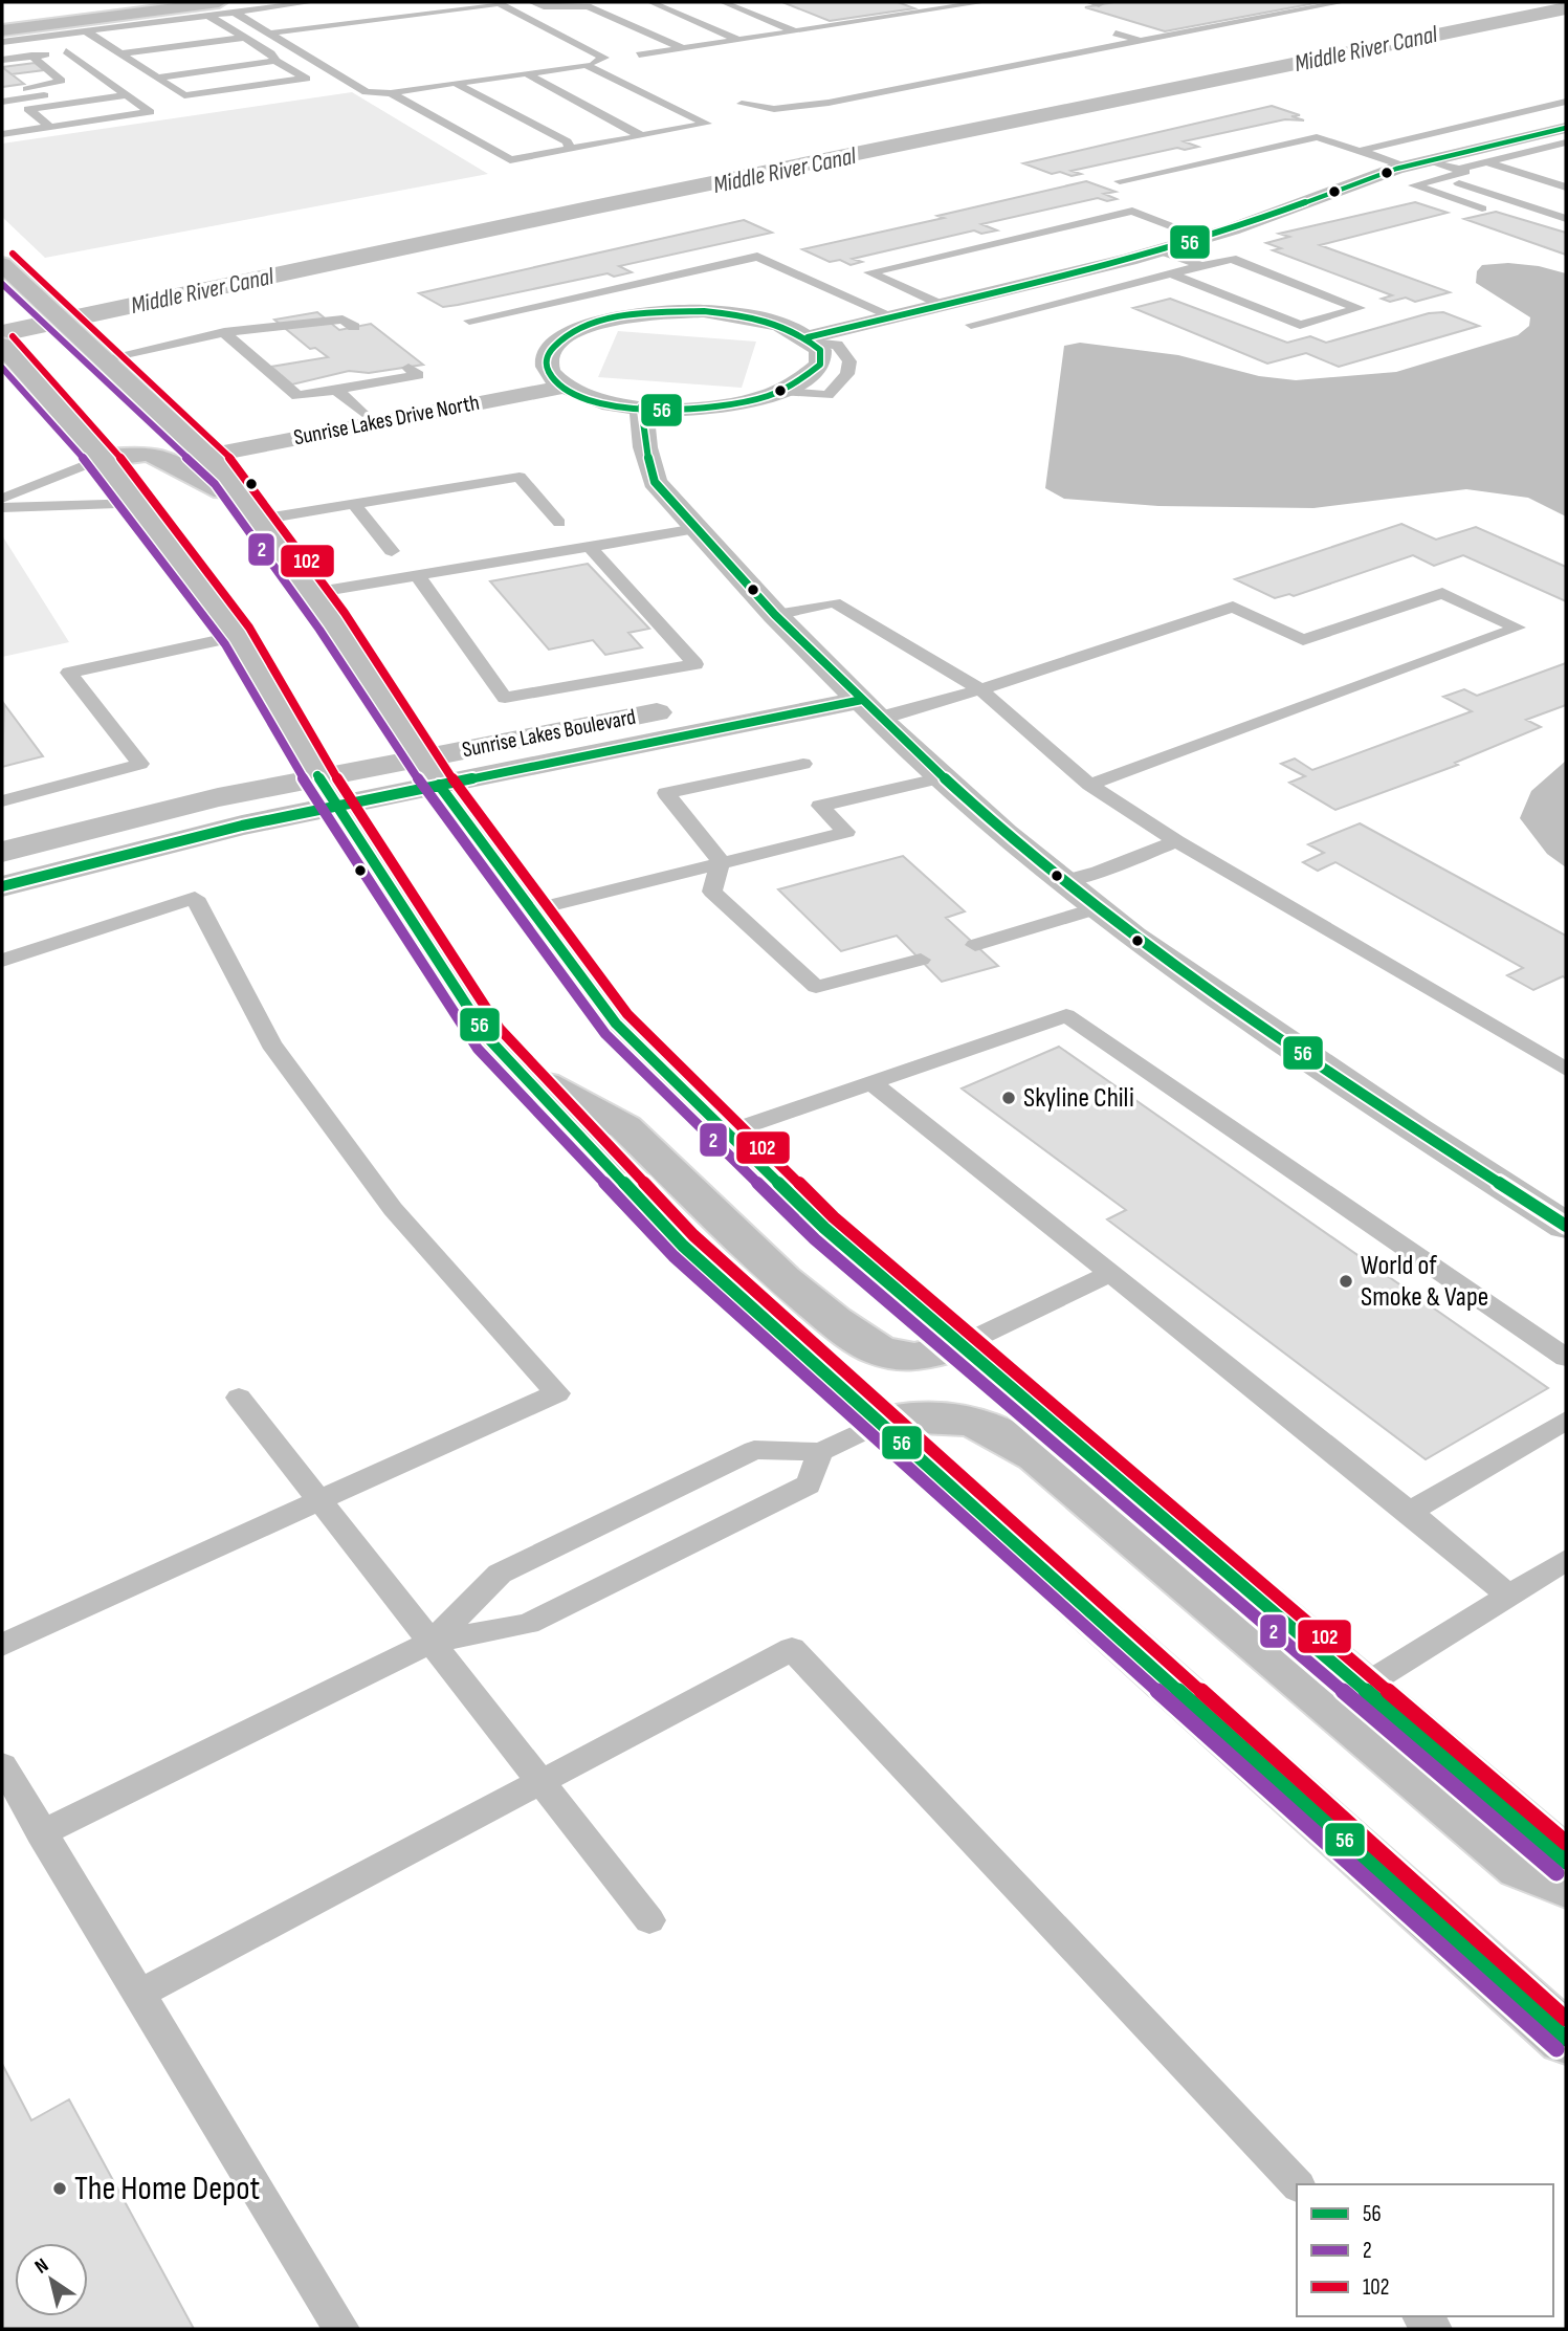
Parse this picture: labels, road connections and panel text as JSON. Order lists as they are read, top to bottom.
{
  "streets": {
    "main road": ["Sunrise Lakes Drive North", "Sunrise Lakes Boulevard"]
  },
  "water": ["Middle River Canal"],
  "places": ["Skyline Chili", "World of Smoke & Vape", "The Home Depot"],
  "lines": ["transit line 56", "transit line 102", "transit line 2"],
  "legend": ["56", "2", "102"],
  "north": "top left"
}
